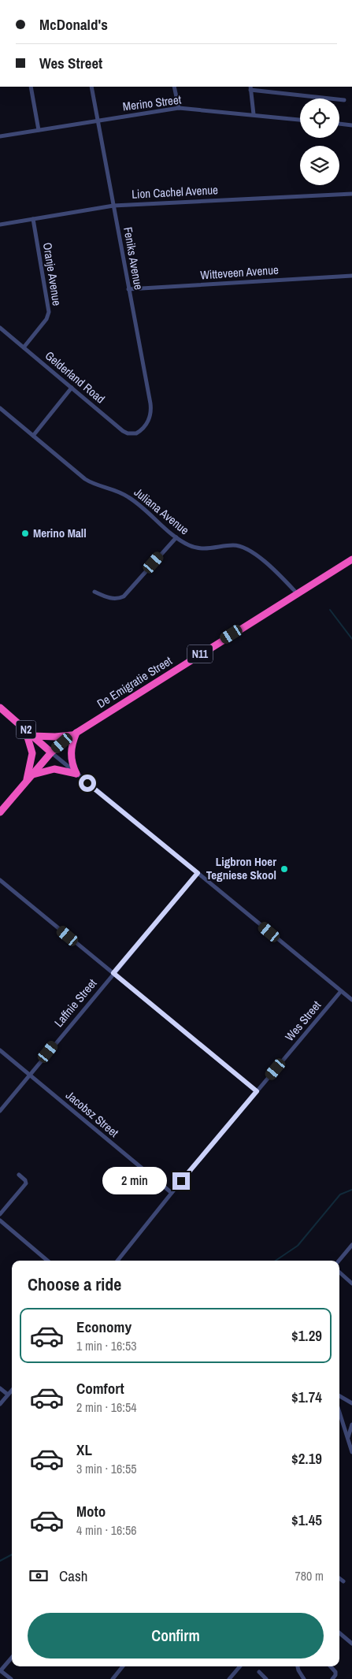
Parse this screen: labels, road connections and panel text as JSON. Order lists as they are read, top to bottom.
{
  "streets": {
    "highway": ["N11", "De Emigratie Street", "N2"],
    "street": [
      "Merino Street",
      "Lion Cachel Avenue",
      "Feniks Avenue",
      "Witteveen Avenue",
      "Oranje Avenue",
      "Gelderland Road",
      "Juliana Avenue",
      "Laffnie Street",
      "Wes Street",
      "Jacobsz Street"
    ]
  },
  "crossings": [
    ["Merino Street", "Feniks Avenue"],
    ["Lion Cachel Avenue", "Feniks Avenue"],
    ["Lion Cachel Avenue", "Oranje Avenue"],
    ["Feniks Avenue", "Witteveen Avenue"],
    ["Feniks Avenue", "Gelderland Road"],
    ["Oranje Avenue", "Gelderland Road"],
    ["Juliana Avenue", "De Emigratie Street"],
    ["N11", "De Emigratie Street"],
    ["N11", "N2"],
    ["De Emigratie Street", "N2"],
    ["Laffnie Street", "Jacobsz Street"],
    ["Wes Street", "Jacobsz Street"]
  ],
  "places": ["Merino Mall", "Ligbron Hoer Tegniese Skool"],
  "page": {
    "banner": ["McDonald's", "Wes Street"],
    "bubble": "2 min",
    "heading": "Choose a ride",
    "list": [
      {
        "name": "Economy",
        "note": "1 min · 16:53",
        "value": "$1.29"
      },
      {
        "name": "Comfort",
        "note": "2 min · 16:54",
        "value": "$1.74"
      },
      {
        "name": "XL",
        "note": "3 min · 16:55",
        "value": "$2.19"
      },
      {
        "name": "Moto",
        "note": "4 min · 16:56",
        "value": "$1.45"
      }
    ],
    "pay": ["Cash", "780 m"],
    "buttons": "Confirm"
  }
}
